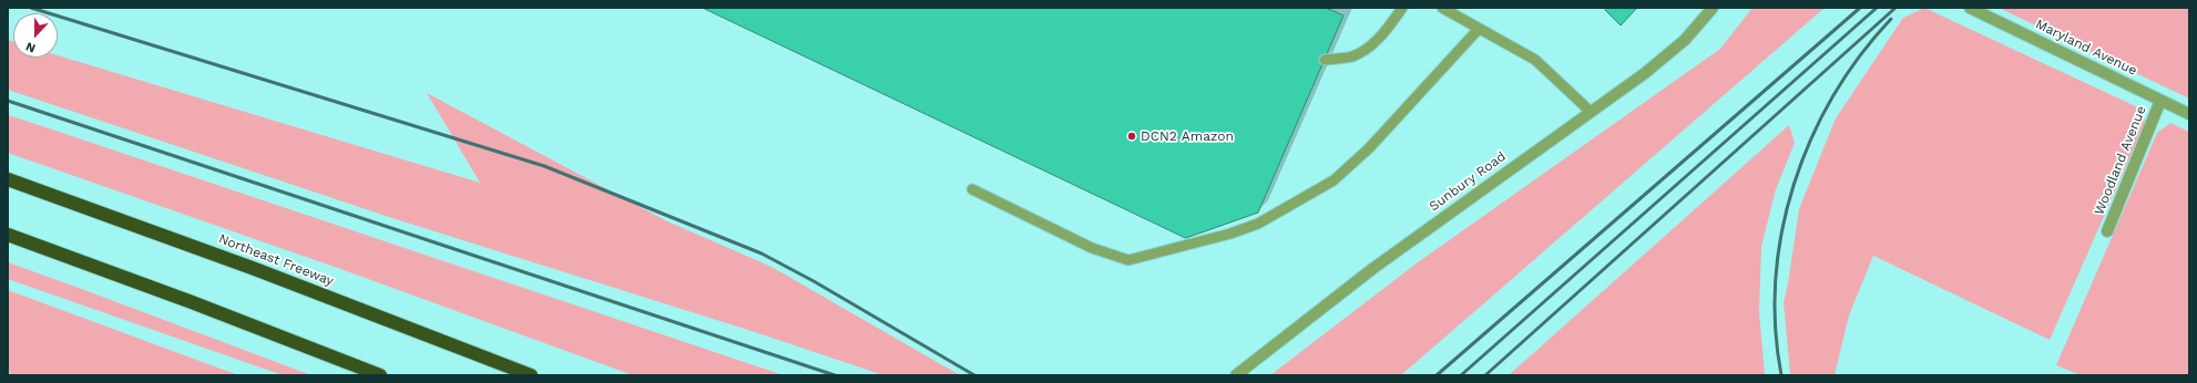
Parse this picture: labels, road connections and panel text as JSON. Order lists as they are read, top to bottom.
{
  "streets": {
    "highway": ["Northeast Freeway"],
    "street": ["Maryland Avenue", "Woodland Avenue", "Sunbury Road"]
  },
  "crossings": [
    ["Maryland Avenue", "Woodland Avenue"]
  ],
  "places": ["DCN2 Amazon"],
  "north": "bottom"
}
